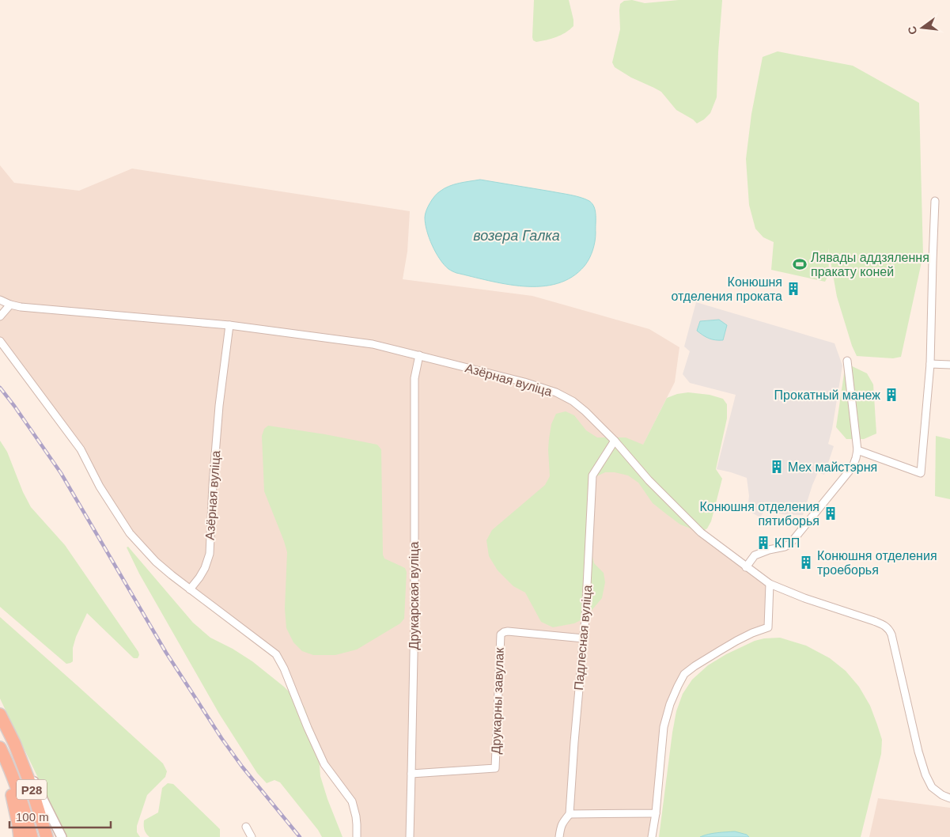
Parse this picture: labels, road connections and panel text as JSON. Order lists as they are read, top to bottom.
{
  "streets": {
    "highway": ["Р28"],
    "street": [
      "Азёрная вуліца",
      "Друкарская вуліца",
      "Падлесная вуліца",
      "Друкарны завулак"
    ]
  },
  "crossings": [
    ["Азёрная вуліца", "Друкарская вуліца"],
    ["Азёрная вуліца", "Падлесная вуліца"],
    ["Друкарская вуліца", "Друкарны завулак"],
    ["Падлесная вуліца", "Друкарны завулак"]
  ],
  "water": ["возера Галка"],
  "places": {
    "sports": ["Лявады аддзялення пракату коней"],
    "building": [
      "Конюшня отделения проката",
      "Прокатный манеж",
      "Мех майстэрня",
      "Конюшня отделения пятиборья",
      "КПП",
      "Конюшня отделения троеборья"
    ]
  },
  "scale_bar": "100 m",
  "north": "left"
}
